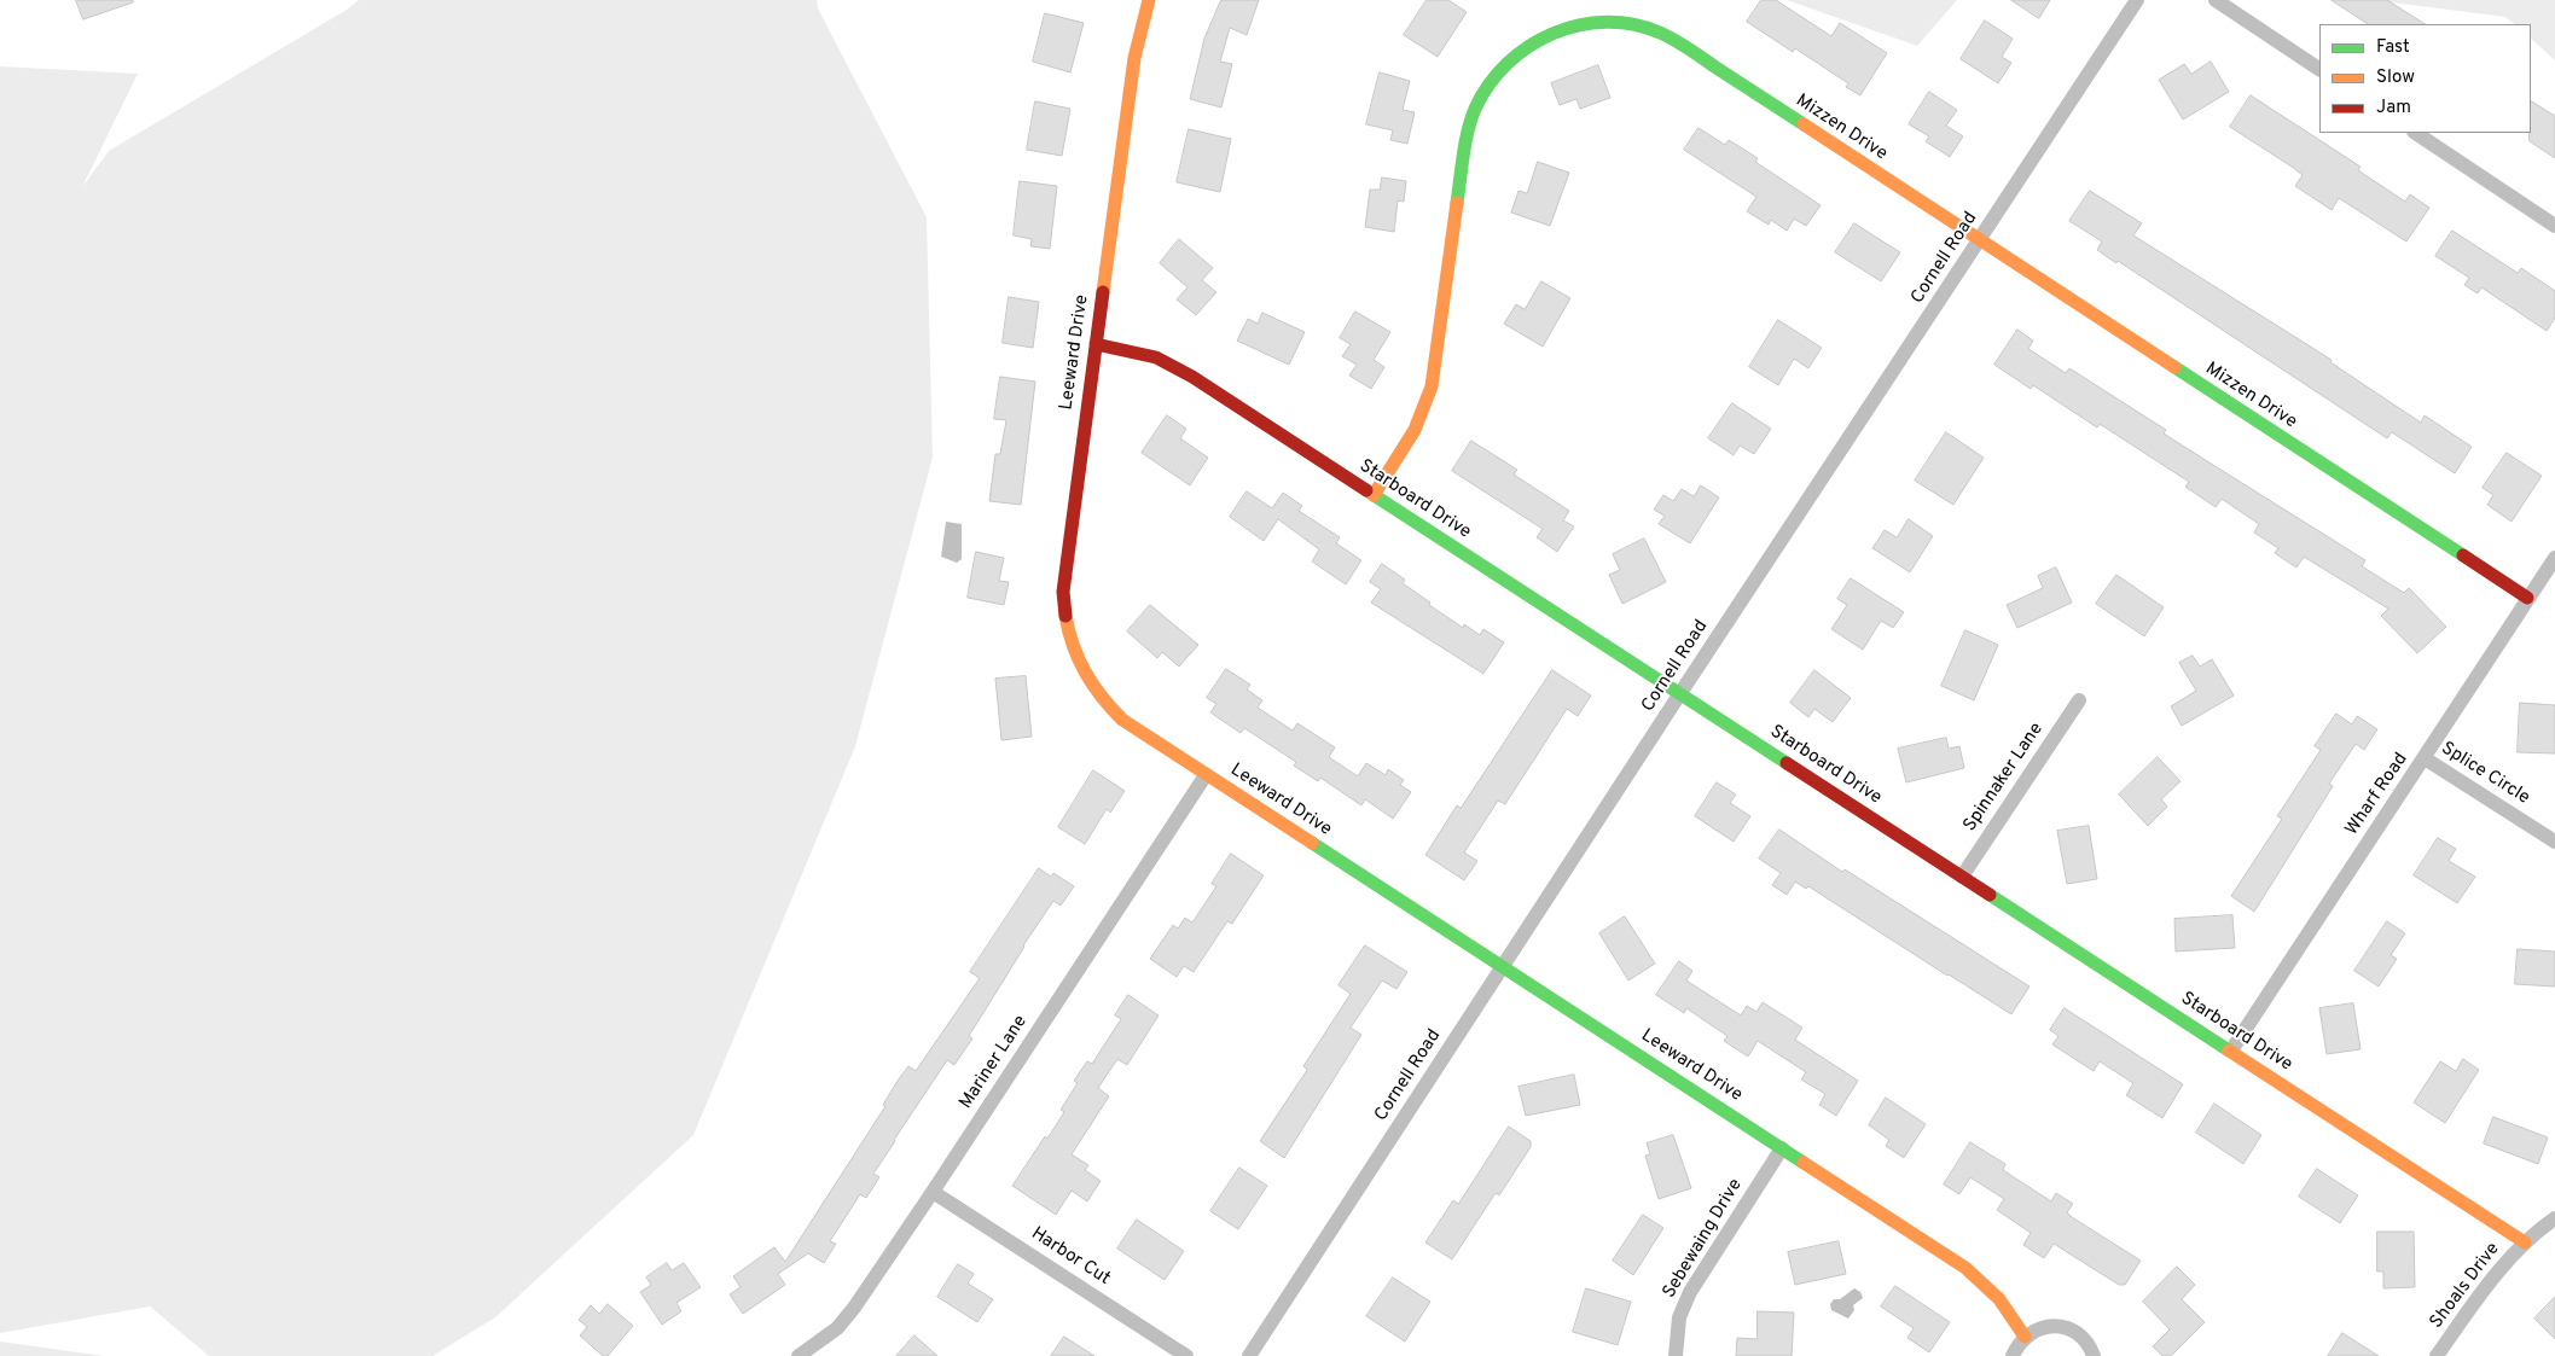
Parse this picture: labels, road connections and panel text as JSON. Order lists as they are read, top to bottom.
{
  "streets": {
    "street": [
      "Mizzen Drive",
      "Cornell Road",
      "Leeward Drive",
      "Starboard Drive",
      "Splice Circle",
      "Spinnaker Lane",
      "Wharf Road",
      "Mariner Lane",
      "Sebewaing Drive",
      "Harbor Cut",
      "Shoals Drive"
    ]
  },
  "crossings": [
    ["Mizzen Drive", "Cornell Road"],
    ["Mizzen Drive", "Starboard Drive"],
    ["Mizzen Drive", "Wharf Road"],
    ["Cornell Road", "Leeward Drive"],
    ["Cornell Road", "Starboard Drive"],
    ["Leeward Drive", "Starboard Drive"],
    ["Leeward Drive", "Mariner Lane"],
    ["Leeward Drive", "Sebewaing Drive"],
    ["Starboard Drive", "Spinnaker Lane"],
    ["Starboard Drive", "Wharf Road"],
    ["Starboard Drive", "Shoals Drive"],
    ["Splice Circle", "Wharf Road"],
    ["Mariner Lane", "Harbor Cut"]
  ],
  "legend": ["Fast", "Slow", "Jam"]
}
